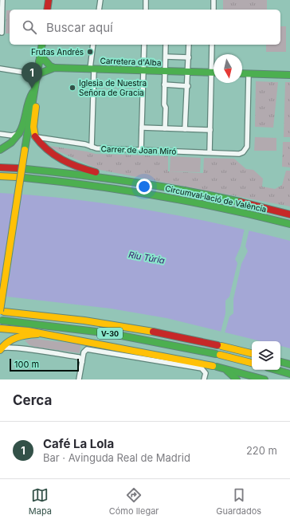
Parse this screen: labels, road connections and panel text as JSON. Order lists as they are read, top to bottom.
{
  "streets": {
    "main road": ["Carretera d'Alba", "Circumval·lació de València", "V-30"],
    "street": ["Carrer de Joan Miró"]
  },
  "water": ["Riu Túria"],
  "places": ["Frutas Andrés", "Iglesia de Nuestra Señora de Gracia"],
  "scale_bar": "100 m",
  "north": "bottom",
  "page": {
    "search": "Buscar aquí",
    "pins": "1",
    "scale": "100 m",
    "heading": "Cerca",
    "list": [
      {
        "mark": "1",
        "name": "Café La Lola",
        "note": "Bar · Avinguda Real de Madrid",
        "value": "220 m"
      }
    ],
    "nav": ["Mapa", "Cómo llegar", "Guardados"]
  }
}
